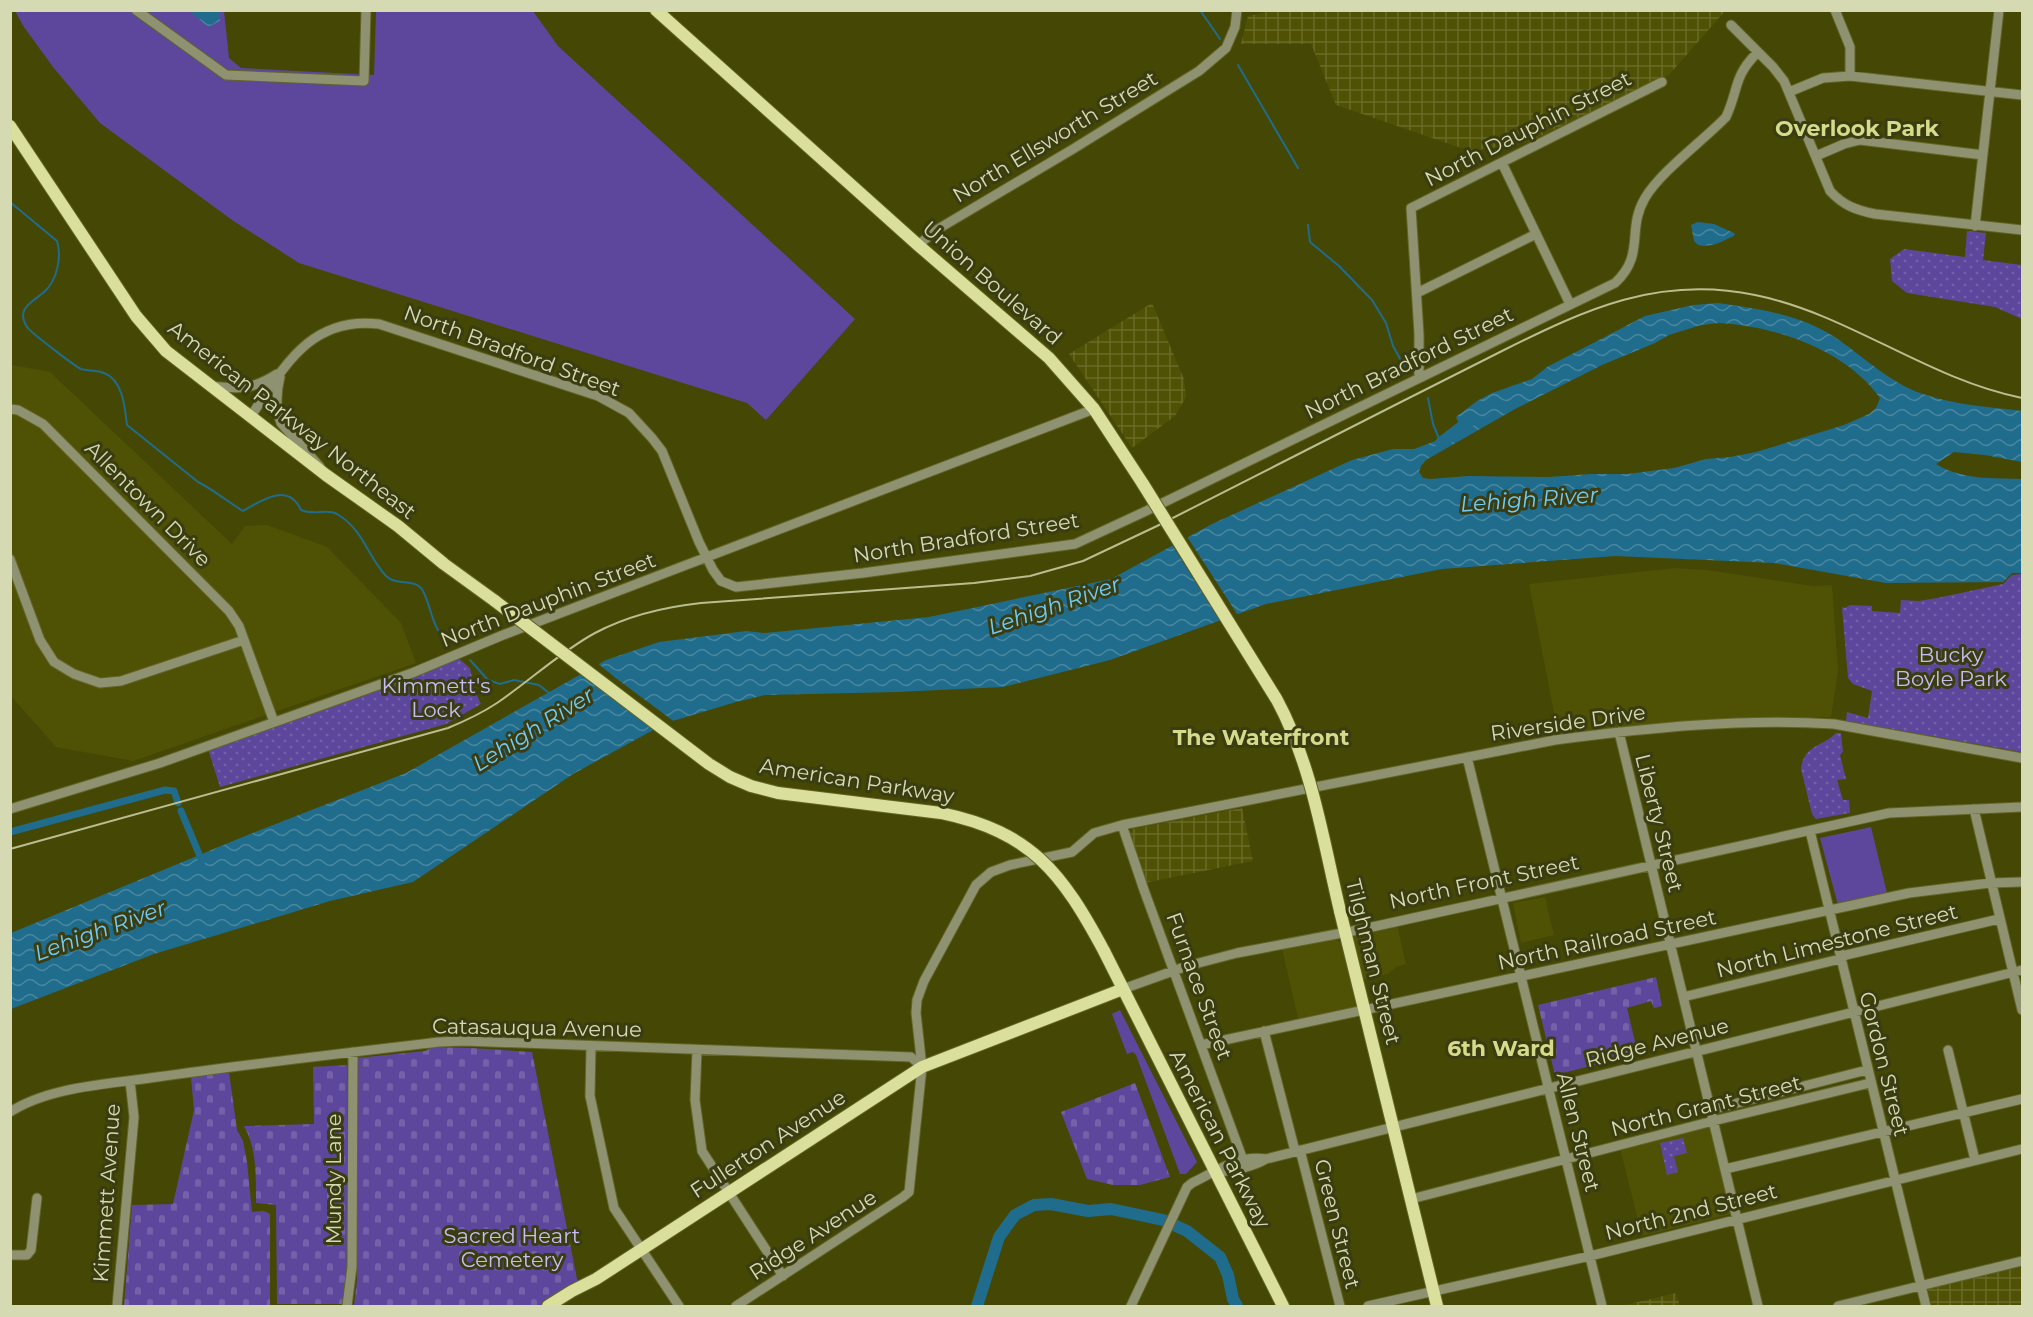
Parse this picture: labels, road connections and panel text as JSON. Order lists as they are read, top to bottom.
{
  "streets": {
    "main road": [
      "Union Boulevard",
      "American Parkway Northeast",
      "American Parkway",
      "North Front Street",
      "Tilghman Street",
      "Fullerton Avenue"
    ],
    "street": [
      "North Dauphin Street",
      "North Ellsworth Street",
      "North Bradford Street",
      "Allentown Drive",
      "Riverside Drive",
      "Liberty Street",
      "North Railroad Street",
      "North Limestone Street",
      "Furnace Street",
      "Catasauqua Avenue",
      "Ridge Avenue",
      "Gordon Street",
      "North Grant Street",
      "Allen Street",
      "Mundy Lane",
      "Kimmett Avenue",
      "North 2nd Street",
      "Green Street"
    ]
  },
  "crossings": [
    ["North Dauphin Street", "Union Boulevard"],
    ["North Dauphin Street", "North Bradford Street"],
    ["North Dauphin Street", "Allentown Drive"],
    ["North Ellsworth Street", "Union Boulevard"],
    ["Union Boulevard", "Tilghman Street"],
    ["North Bradford Street", "American Parkway Northeast"],
    ["American Parkway Northeast", "American Parkway"],
    ["Riverside Drive", "Liberty Street"],
    ["Riverside Drive", "Furnace Street"],
    ["Riverside Drive", "Catasauqua Avenue"],
    ["Riverside Drive", "Ridge Avenue"],
    ["Riverside Drive", "Allen Street"],
    ["Riverside Drive", "Fullerton Avenue"],
    ["American Parkway", "North Front Street"],
    ["American Parkway", "Ridge Avenue"],
    ["Liberty Street", "North Front Street"],
    ["Liberty Street", "North Railroad Street"],
    ["Liberty Street", "North Limestone Street"],
    ["Liberty Street", "Ridge Avenue"],
    ["Liberty Street", "North Grant Street"],
    ["Liberty Street", "North 2nd Street"],
    ["North Front Street", "Tilghman Street"],
    ["North Front Street", "Furnace Street"],
    ["North Front Street", "Gordon Street"],
    ["North Front Street", "Allen Street"],
    ["North Front Street", "Fullerton Avenue"],
    ["North Railroad Street", "Tilghman Street"],
    ["North Railroad Street", "Furnace Street"],
    ["North Railroad Street", "Gordon Street"],
    ["North Railroad Street", "Allen Street"],
    ["North Railroad Street", "Green Street"],
    ["North Limestone Street", "Gordon Street"],
    ["Tilghman Street", "Ridge Avenue"],
    ["Tilghman Street", "North Grant Street"],
    ["Tilghman Street", "North 2nd Street"],
    ["Furnace Street", "Ridge Avenue"],
    ["Catasauqua Avenue", "Fullerton Avenue"],
    ["Catasauqua Avenue", "Mundy Lane"],
    ["Catasauqua Avenue", "Kimmett Avenue"],
    ["Ridge Avenue", "Gordon Street"],
    ["Ridge Avenue", "Allen Street"],
    ["Ridge Avenue", "Green Street"],
    ["Gordon Street", "North Grant Street"],
    ["Gordon Street", "North 2nd Street"],
    ["North Grant Street", "Allen Street"],
    ["Allen Street", "North 2nd Street"]
  ],
  "districts": ["Overlook Park", "The Waterfront", "6th Ward"],
  "water": ["Lehigh River"],
  "parks": ["Bucky Boyle Park", "Kimmett's Lock", "Sacred Heart Cemetery"]
}
